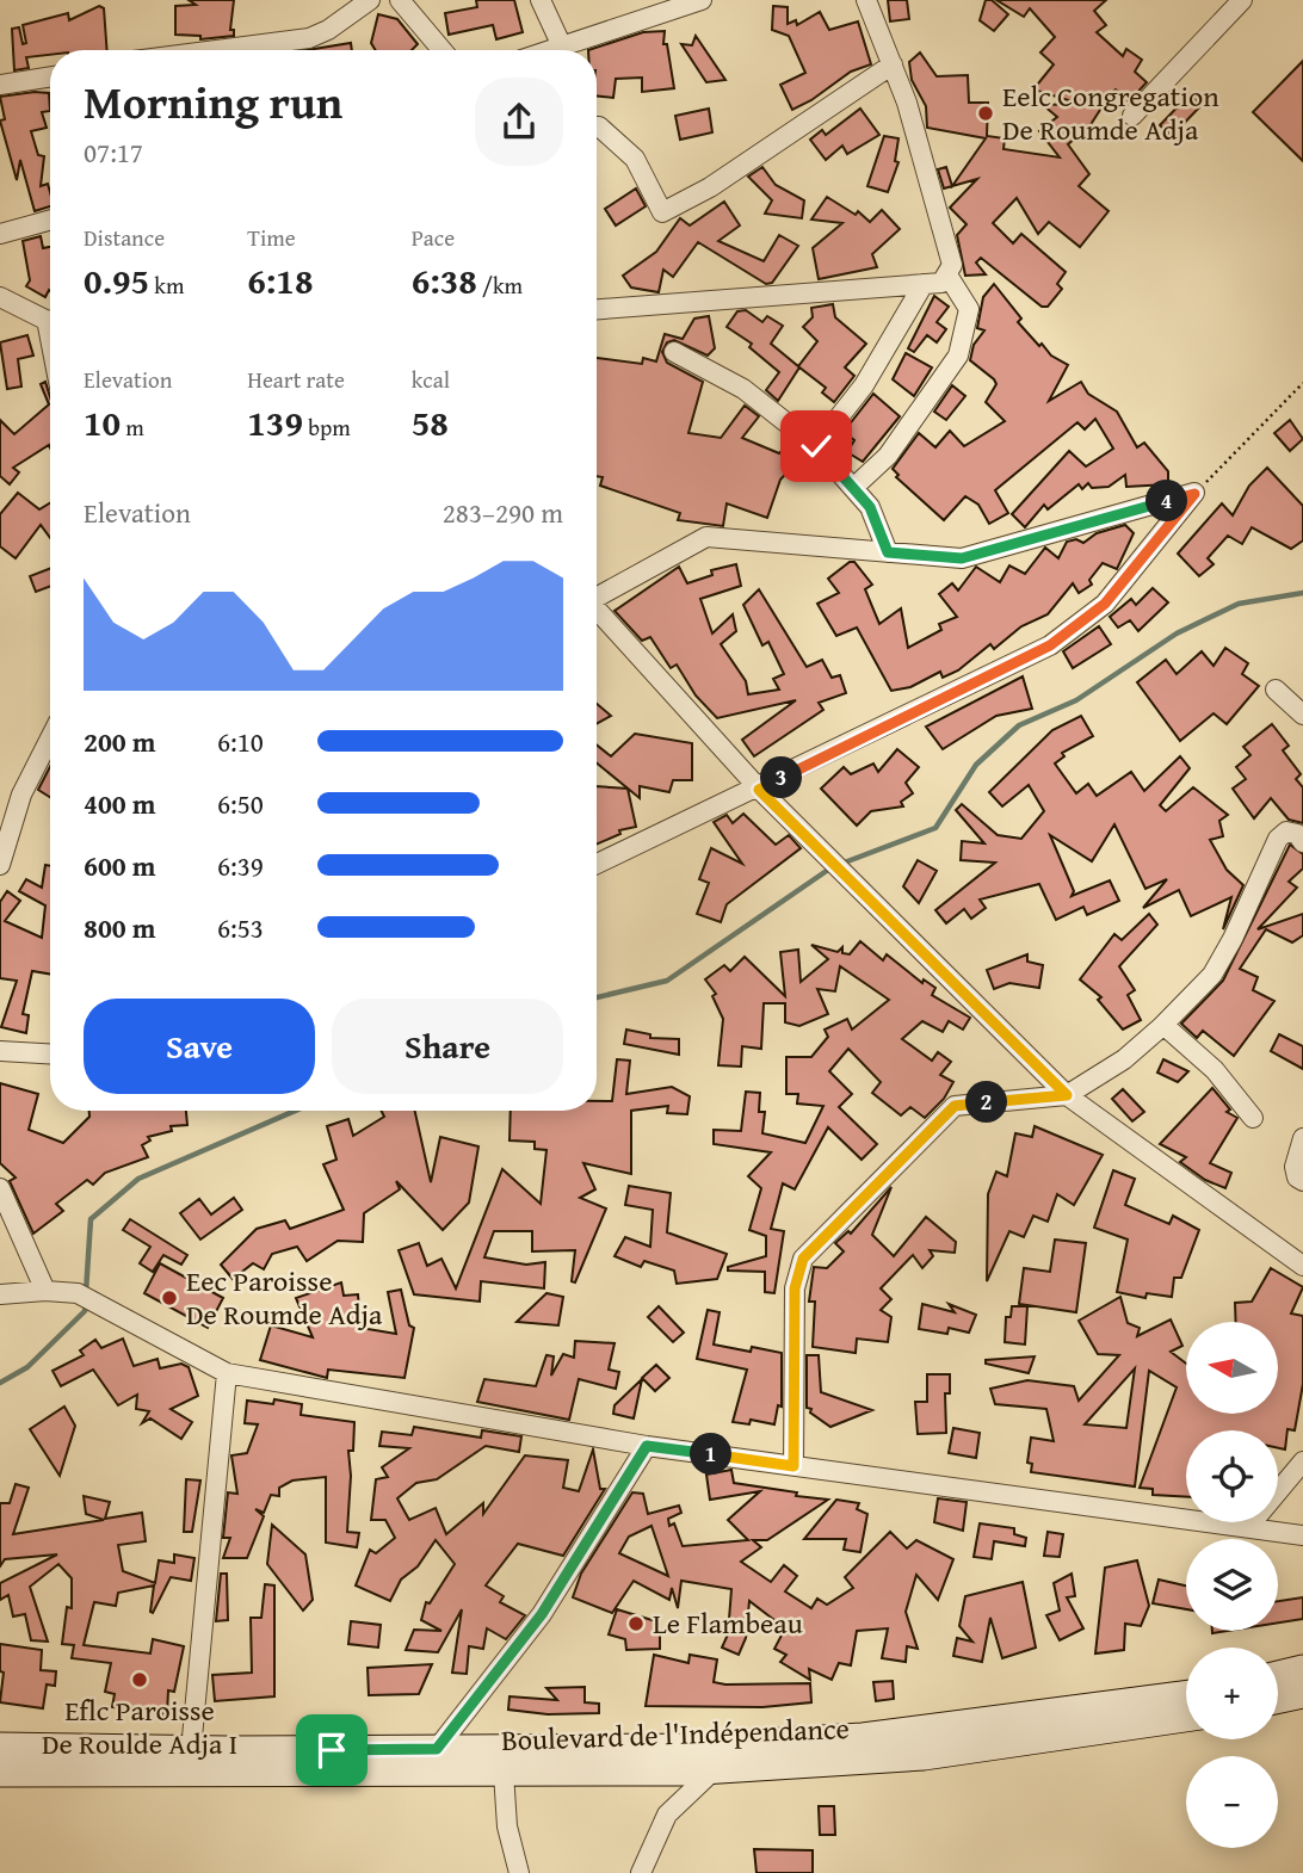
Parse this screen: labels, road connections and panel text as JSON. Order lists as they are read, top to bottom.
{
  "streets": {
    "main road": ["Boulevard de l'Indépendance"]
  },
  "places": [
    "Eelc Congregation De Roumde Adja",
    "Eec Paroisse De Roumde Adja",
    "Le Flambeau",
    "Eflc Paroisse De Roulde Adja I"
  ],
  "north": "left",
  "page": {
    "heading": ["Morning run", "07:17"],
    "stats": [
      ["Distance", "0.95 km"],
      ["Time", "6:18"],
      ["Pace", "6:38 /km"],
      ["Elevation", "10 m"],
      ["Heart rate", "139 bpm"],
      ["kcal", "58"]
    ],
    "chart": ["Elevation", "283–290 m"],
    "pins": [
      "4",
      "3",
      "2",
      "1"
    ],
    "list": [
      {
        "name": "200 m",
        "note": "6:10"
      },
      {
        "name": "400 m",
        "note": "6:50"
      },
      {
        "name": "600 m",
        "note": "6:39"
      },
      {
        "name": "800 m",
        "note": "6:53"
      }
    ],
    "buttons": ["Save", "Share"],
    "map_buttons": ["+", "−"]
  }
}
